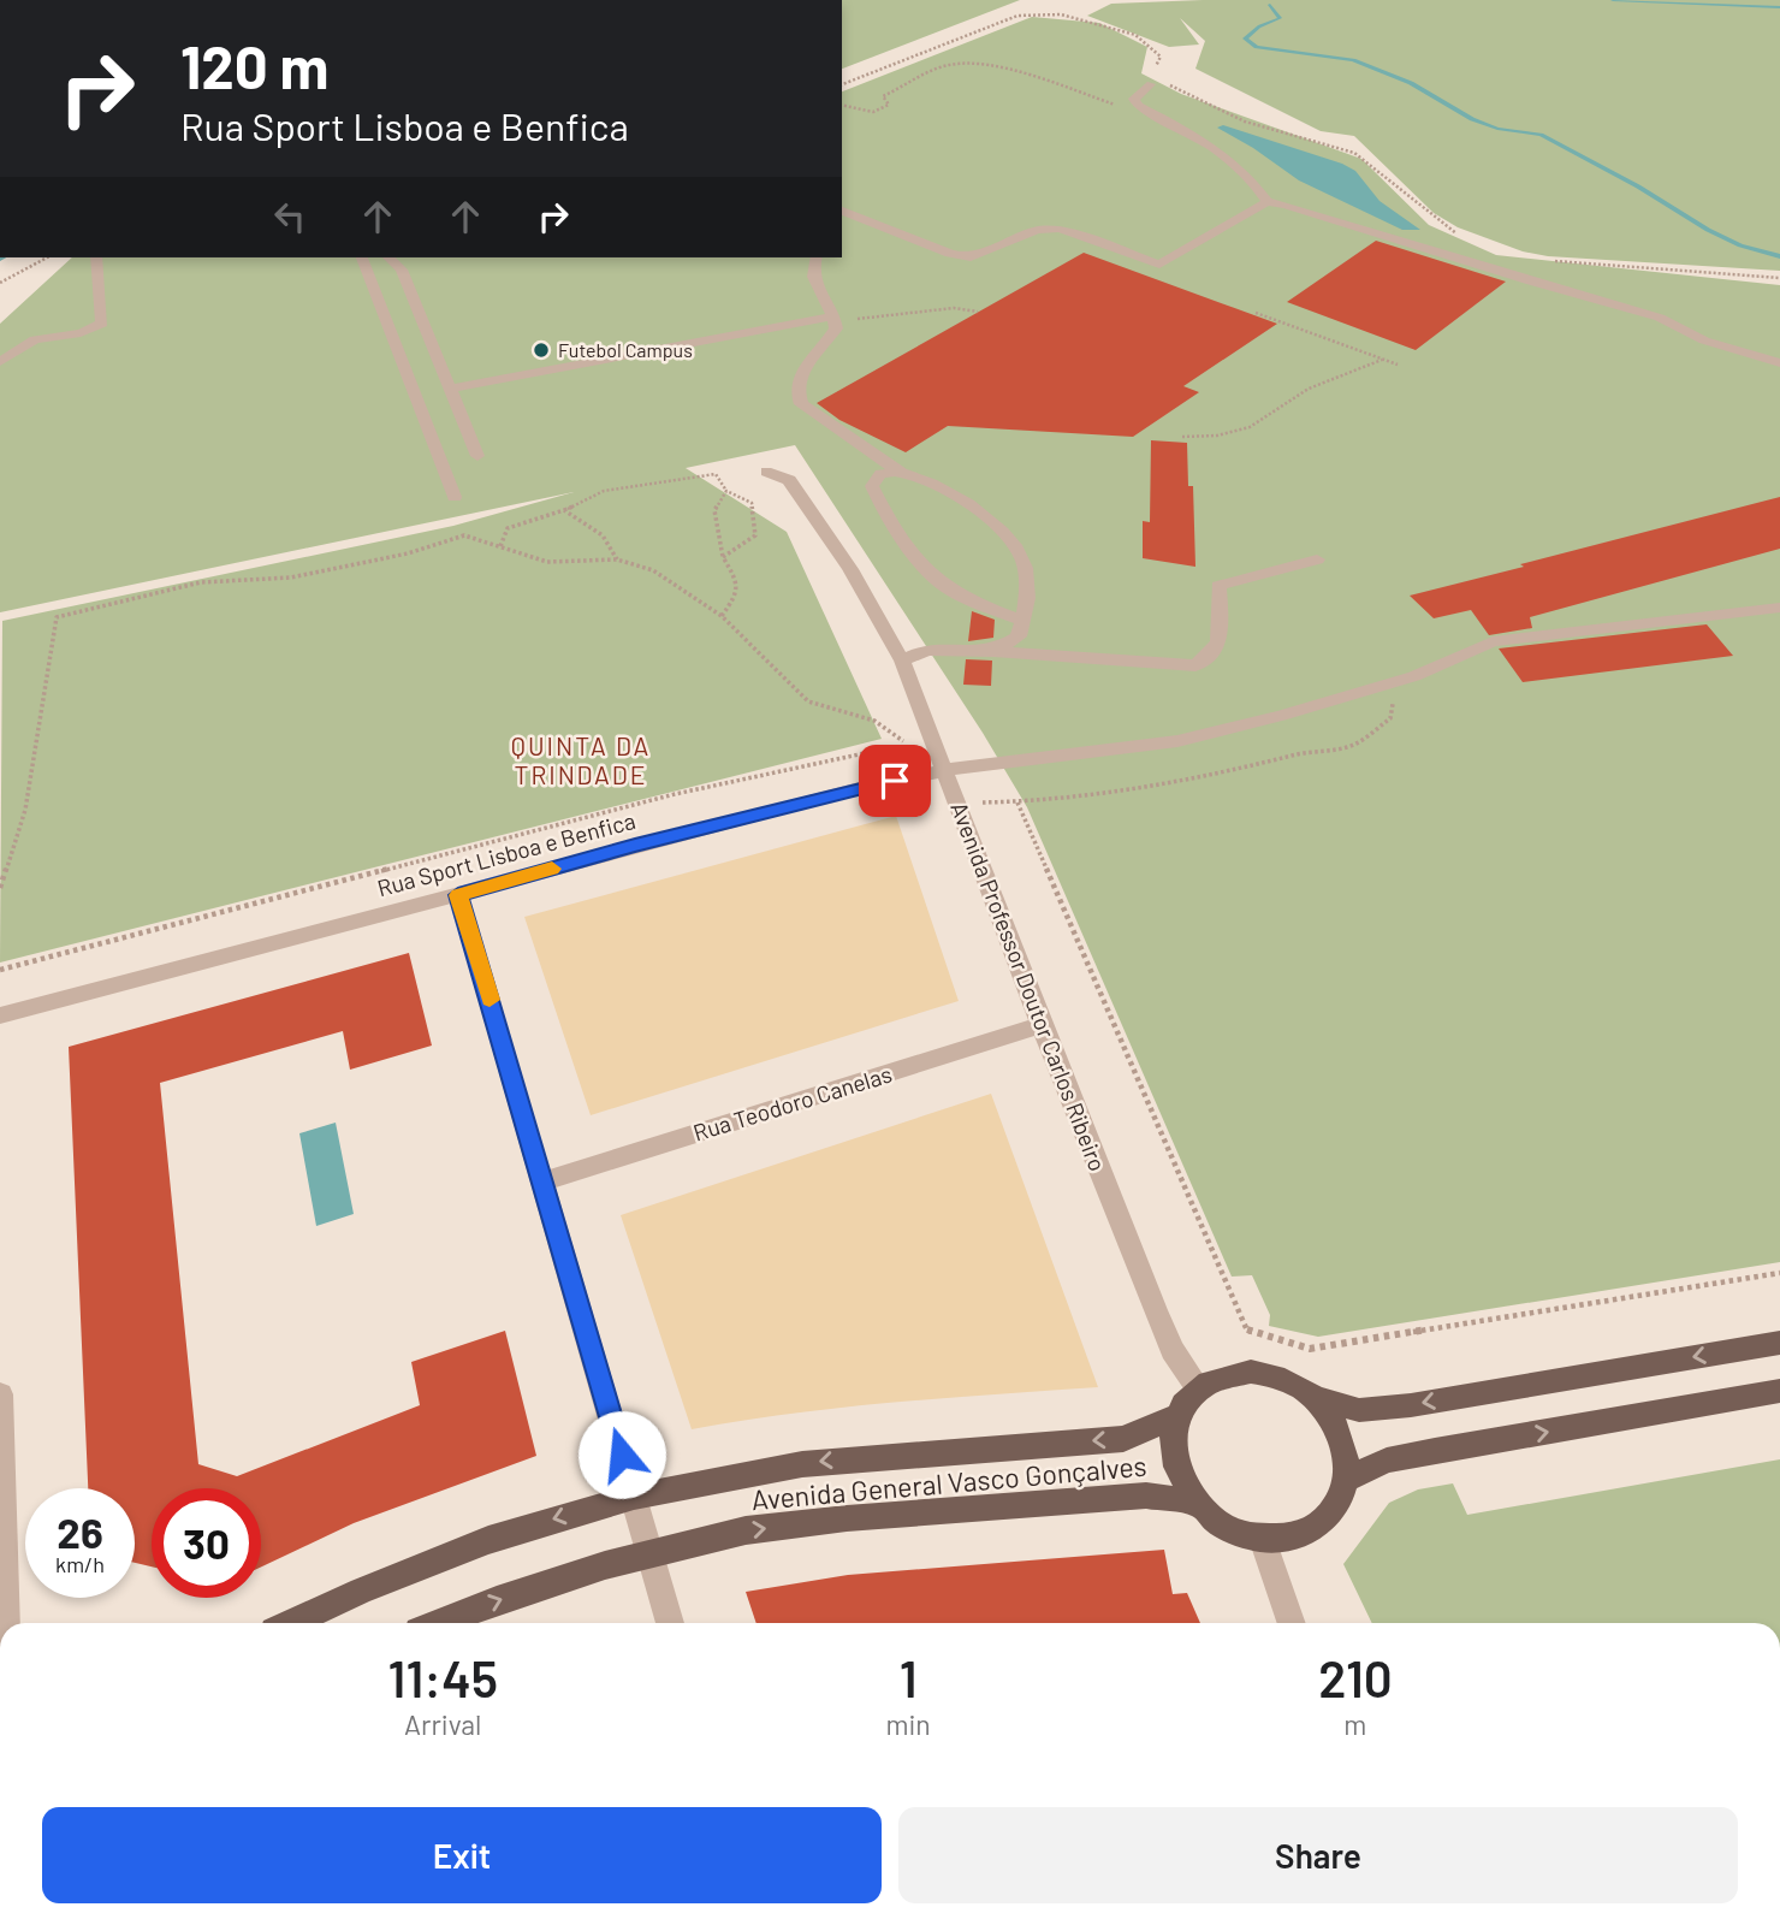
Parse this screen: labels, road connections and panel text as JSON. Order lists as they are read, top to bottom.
{
  "streets": {
    "main road": ["Avenida General Vasco Gonçalves"],
    "street": ["Rua Sport Lisboa e Benfica", "Avenida Professor Doutor Carlos Ribeiro", "Rua Teodoro Canelas"]
  },
  "crossings": [
    ["Rua Sport Lisboa e Benfica", "Avenida Professor Doutor Carlos Ribeiro"],
    ["Avenida Professor Doutor Carlos Ribeiro", "Rua Teodoro Canelas"],
    ["Avenida Professor Doutor Carlos Ribeiro", "Avenida General Vasco Gonçalves"]
  ],
  "districts": ["QUINTA DA TRINDADE"],
  "places": ["Futebol Campus"],
  "page": {
    "turn": ["120 m", "Rua Sport Lisboa e Benfica"],
    "speed": "26 km/h",
    "limit": "30",
    "eta": [
      "11:45",
      "Arrival",
      "1",
      "min",
      "210",
      "m"
    ],
    "buttons": ["Exit", "Share"]
  }
}
